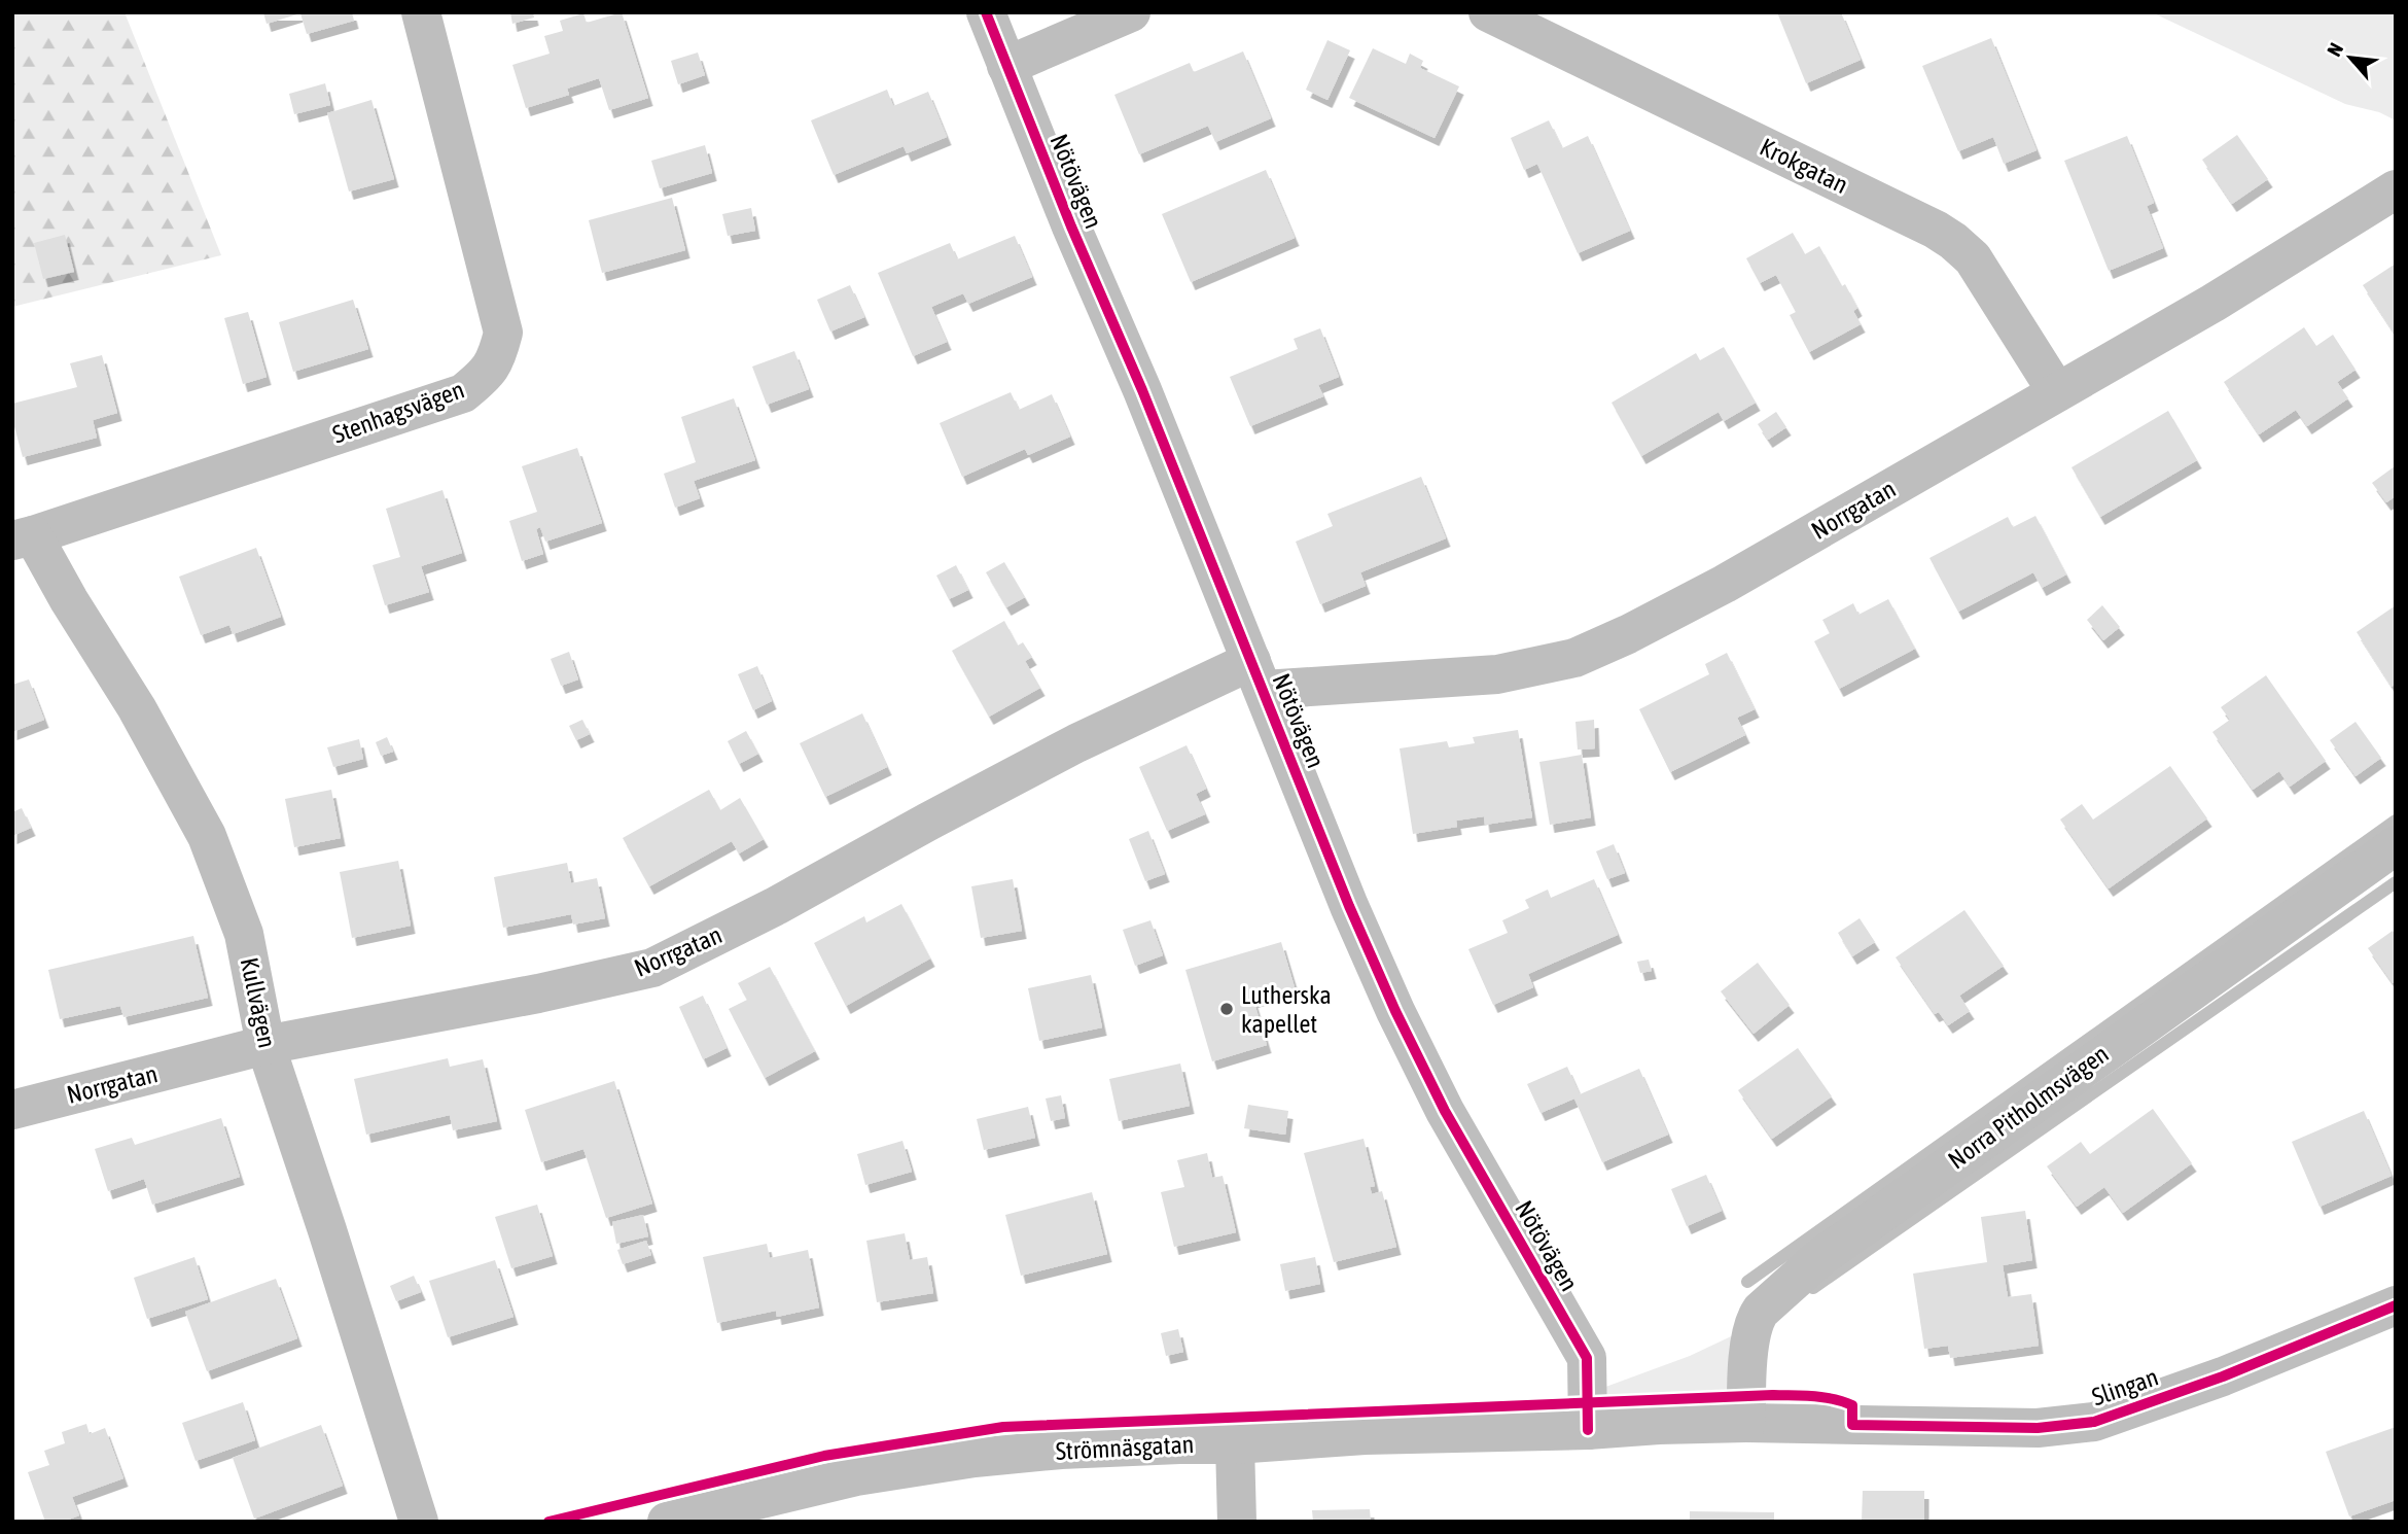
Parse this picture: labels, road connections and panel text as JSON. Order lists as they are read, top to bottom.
{
  "streets": {
    "street": [
      "Krokgatan",
      "Nötövägen",
      "Stenhagsvägen",
      "Norrgatan",
      "Kullvägen",
      "Norra Pitholmsvägen",
      "Slingan",
      "Strömnäsgatan"
    ]
  },
  "crossings": [
    ["Krokgatan", "Norrgatan"],
    ["Nötövägen", "Norrgatan"],
    ["Nötövägen", "Slingan"],
    ["Nötövägen", "Strömnäsgatan"],
    ["Stenhagsvägen", "Kullvägen"],
    ["Norrgatan", "Kullvägen"],
    ["Norra Pitholmsvägen", "Slingan"],
    ["Slingan", "Strömnäsgatan"]
  ],
  "places": ["Lutherska kapellet"],
  "north": "top left"
}
